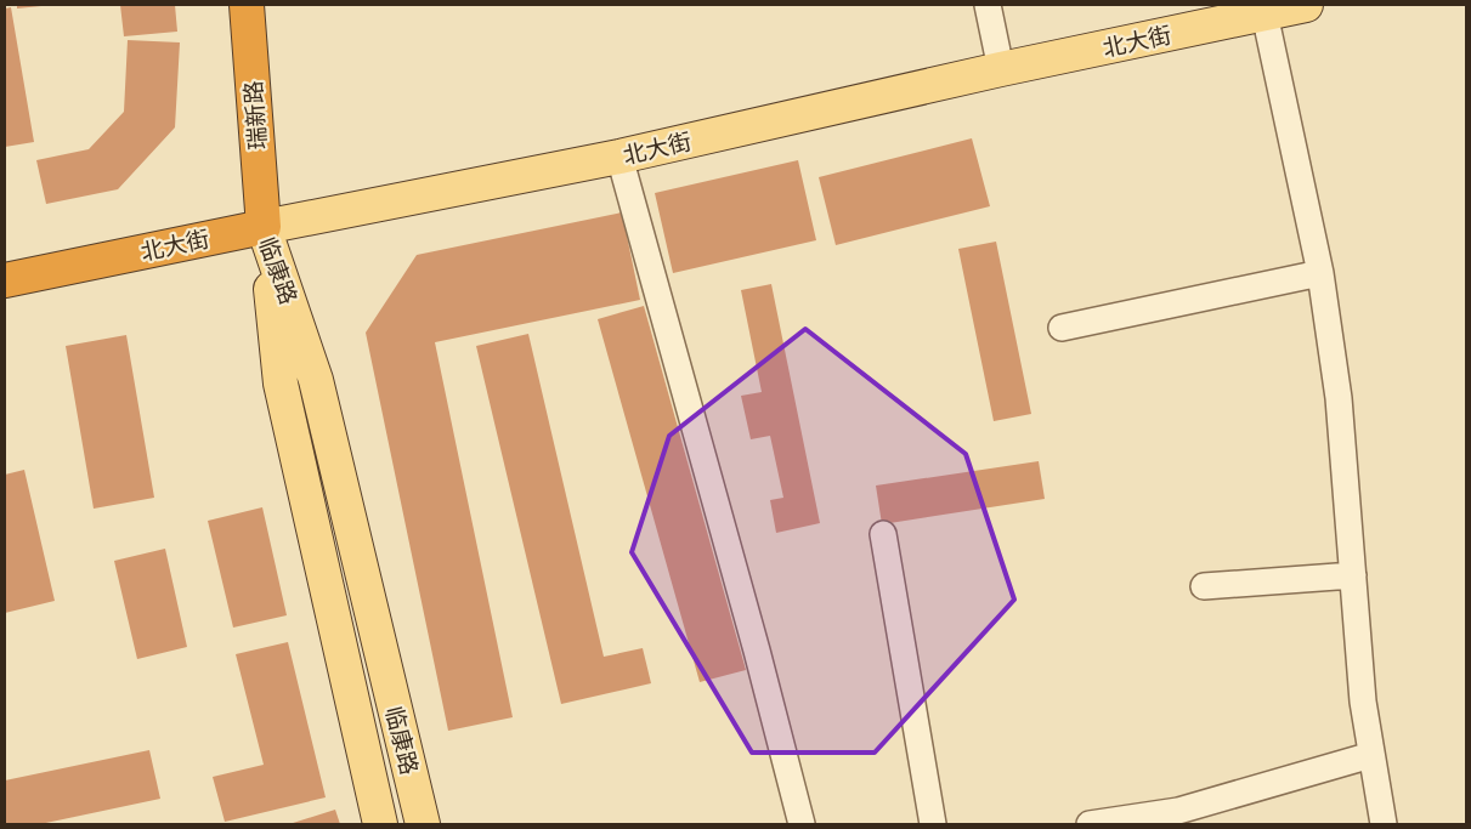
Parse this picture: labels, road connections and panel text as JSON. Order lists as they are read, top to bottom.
{
  "streets": {
    "highway": ["北大街", "瑞新路"],
    "main road": ["临康路"]
  },
  "crossings": [
    ["北大街", "瑞新路"],
    ["北大街", "临康路"],
    ["瑞新路", "临康路"]
  ]
}
